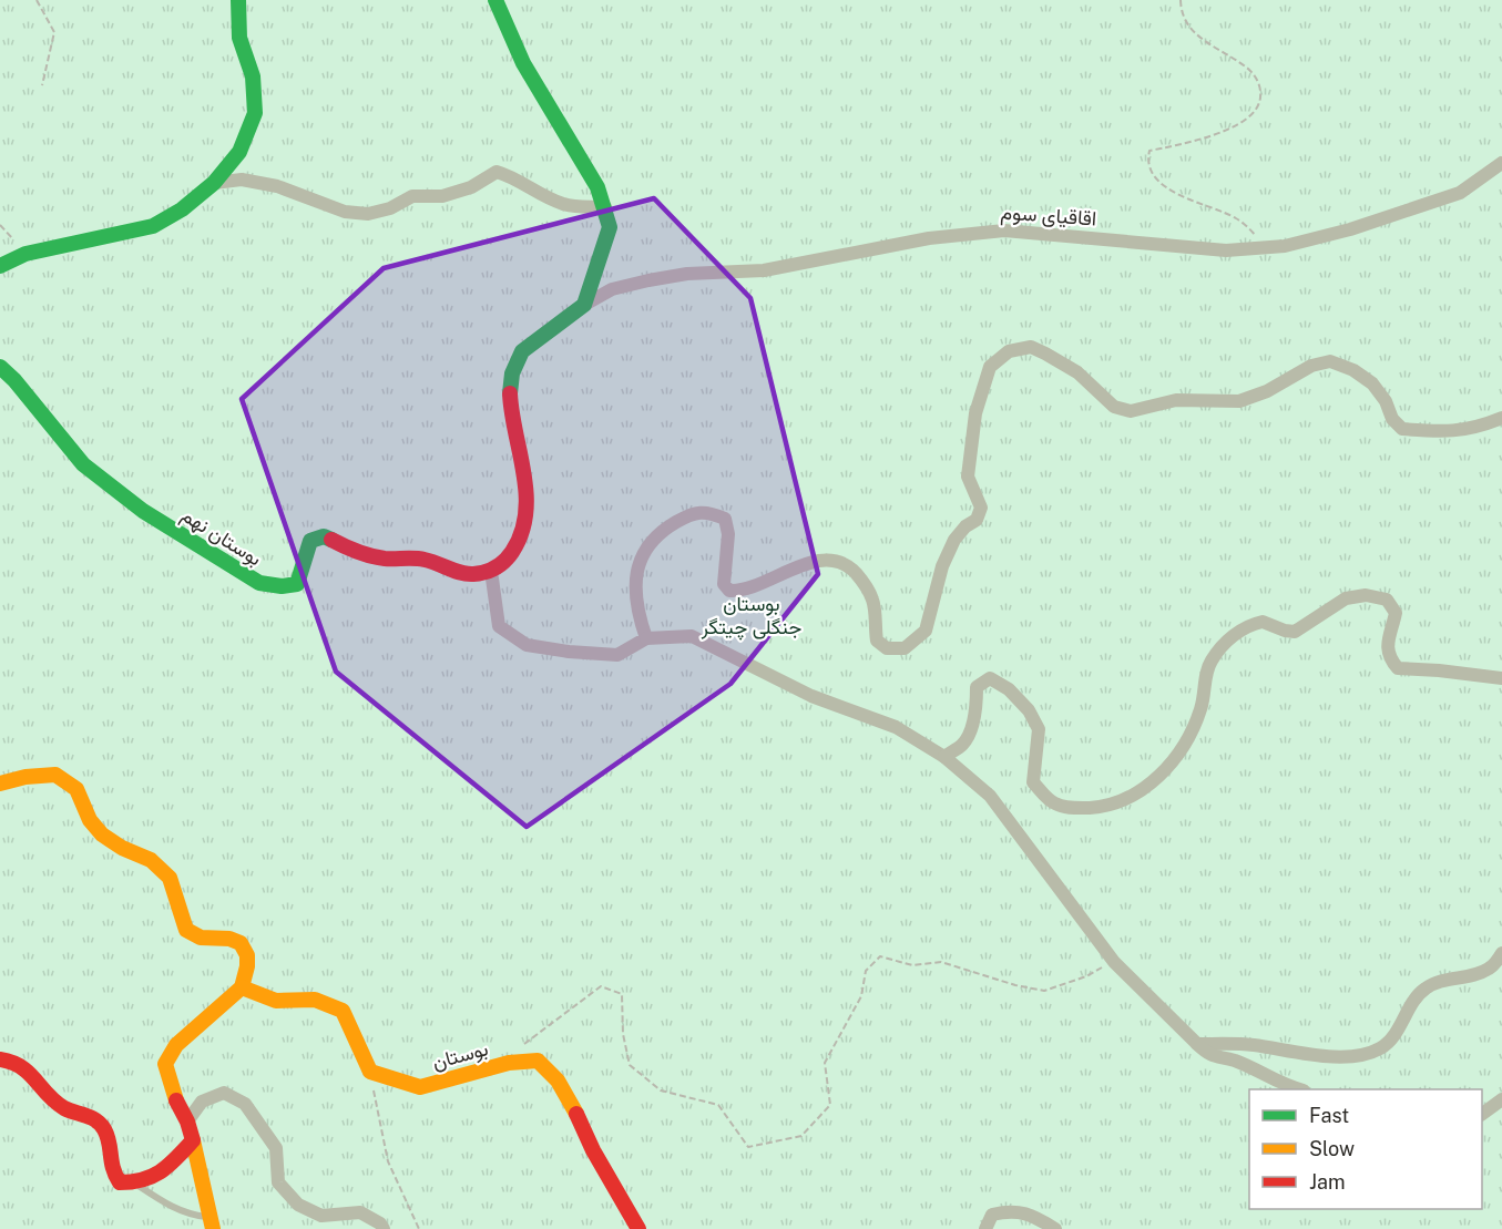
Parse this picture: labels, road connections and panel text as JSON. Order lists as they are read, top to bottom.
{
  "streets": {
    "street": ["اقاقیای سوم", "بوستان نهم", "بوستان"]
  },
  "parks": ["بوستان جنگلی چیتگر"],
  "legend": ["Fast", "Slow", "Jam"]
}
